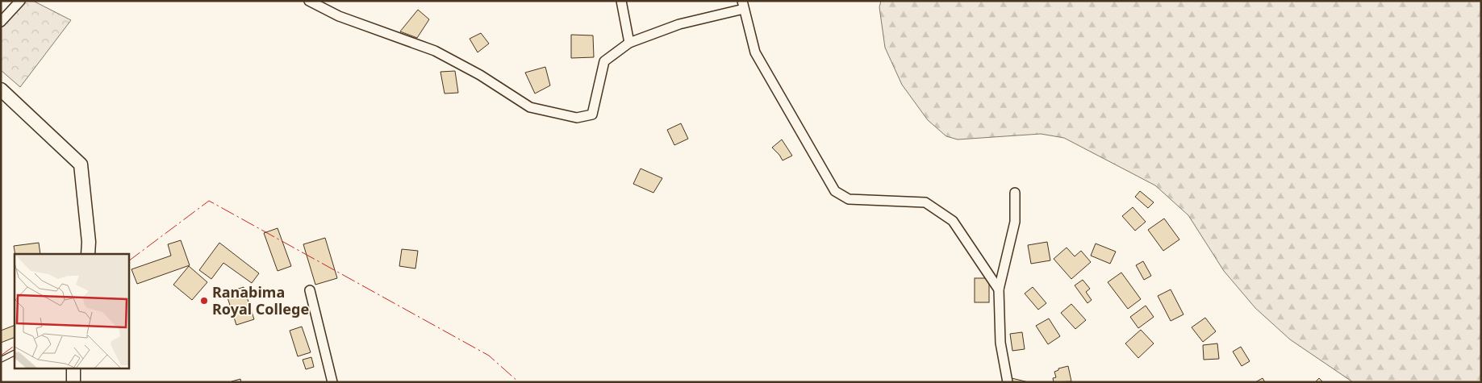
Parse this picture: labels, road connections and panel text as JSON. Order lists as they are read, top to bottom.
{
  "places": ["Ranabima Royal College"]
}
